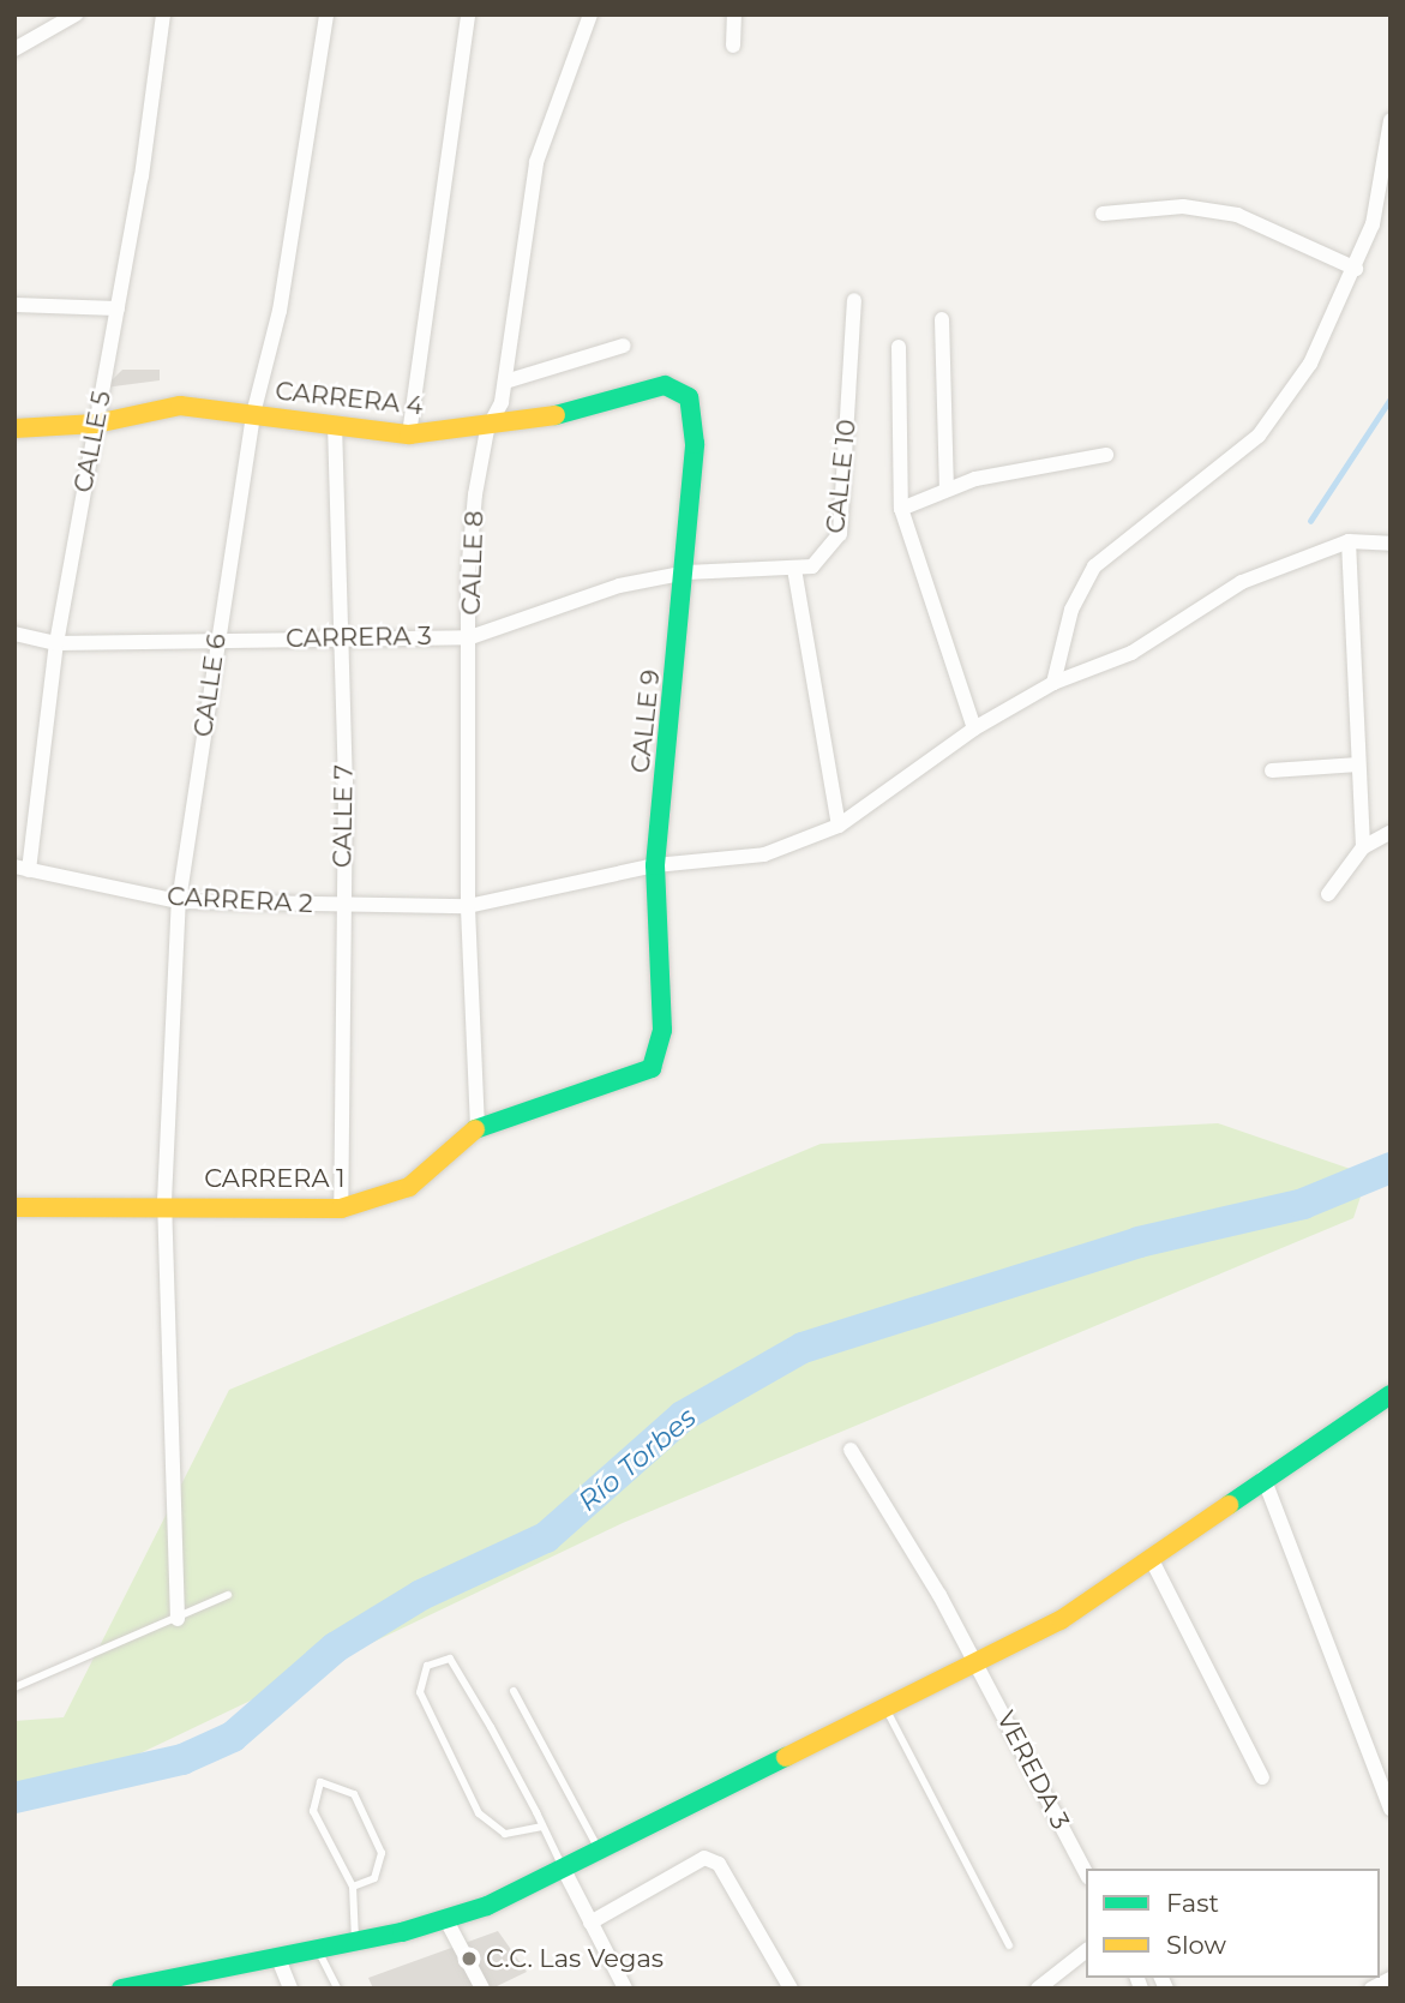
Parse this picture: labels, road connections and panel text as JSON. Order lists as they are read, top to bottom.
{
  "streets": {
    "street": [
      "CARRERA 4",
      "CALLE 5",
      "CALLE 10",
      "CALLE 8",
      "CARRERA 3",
      "CALLE 6",
      "CALLE 9",
      "CALLE 7",
      "CARRERA 2",
      "CARRERA 1",
      "VEREDA 3"
    ]
  },
  "crossings": [
    ["CARRERA 4", "CALLE 5"],
    ["CARRERA 4", "CALLE 8"],
    ["CARRERA 4", "CALLE 6"],
    ["CARRERA 4", "CALLE 9"],
    ["CARRERA 4", "CALLE 7"],
    ["CALLE 5", "CARRERA 3"],
    ["CALLE 5", "CARRERA 2"],
    ["CALLE 10", "CARRERA 3"],
    ["CALLE 8", "CARRERA 3"],
    ["CALLE 8", "CARRERA 2"],
    ["CALLE 8", "CARRERA 1"],
    ["CARRERA 3", "CALLE 6"],
    ["CARRERA 3", "CALLE 9"],
    ["CARRERA 3", "CALLE 7"],
    ["CALLE 6", "CARRERA 2"],
    ["CALLE 6", "CARRERA 1"],
    ["CALLE 9", "CARRERA 2"],
    ["CALLE 9", "CARRERA 1"],
    ["CALLE 7", "CARRERA 2"],
    ["CALLE 7", "CARRERA 1"]
  ],
  "water": ["Río Torbes"],
  "places": ["C.C. Las Vegas"],
  "legend": ["Fast", "Slow"]
}
